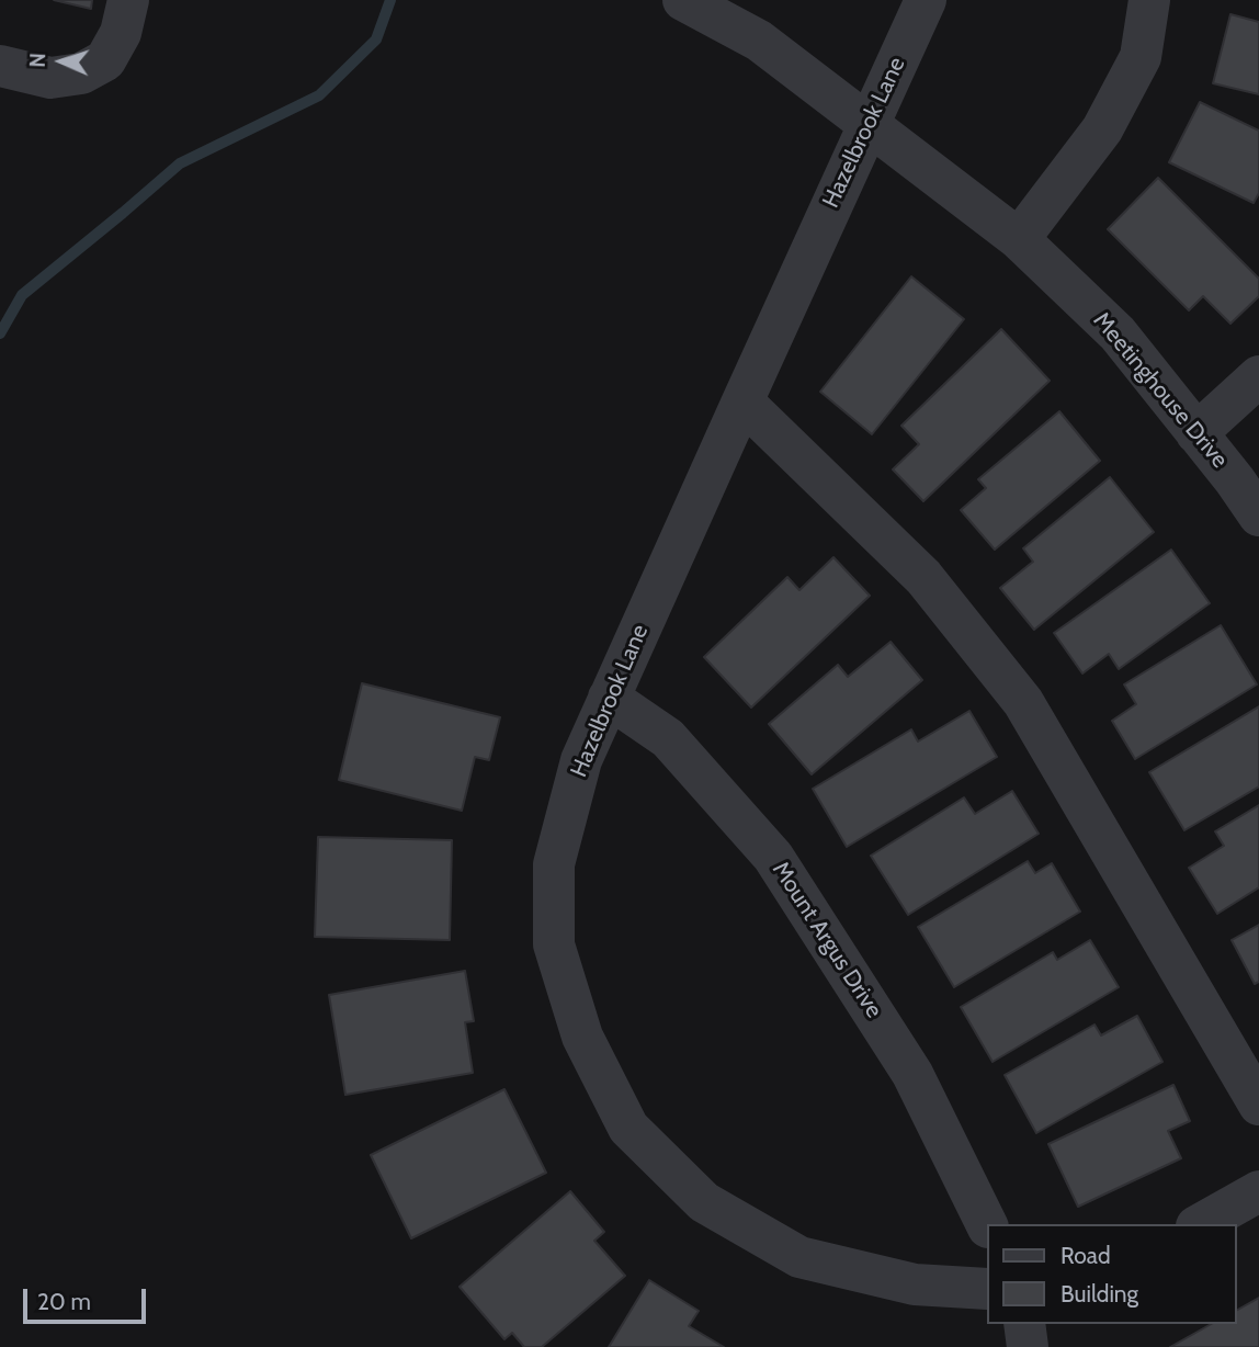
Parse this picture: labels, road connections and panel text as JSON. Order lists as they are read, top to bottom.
{
  "streets": {
    "street": ["Hazelbrook Lane", "Meetinghouse Drive", "Mount Argus Drive"]
  },
  "crossings": [
    ["Hazelbrook Lane", "Meetinghouse Drive"],
    ["Hazelbrook Lane", "Mount Argus Drive"]
  ],
  "legend": ["Road", "Building"],
  "scale_bar": "20 m",
  "north": "left"
}
